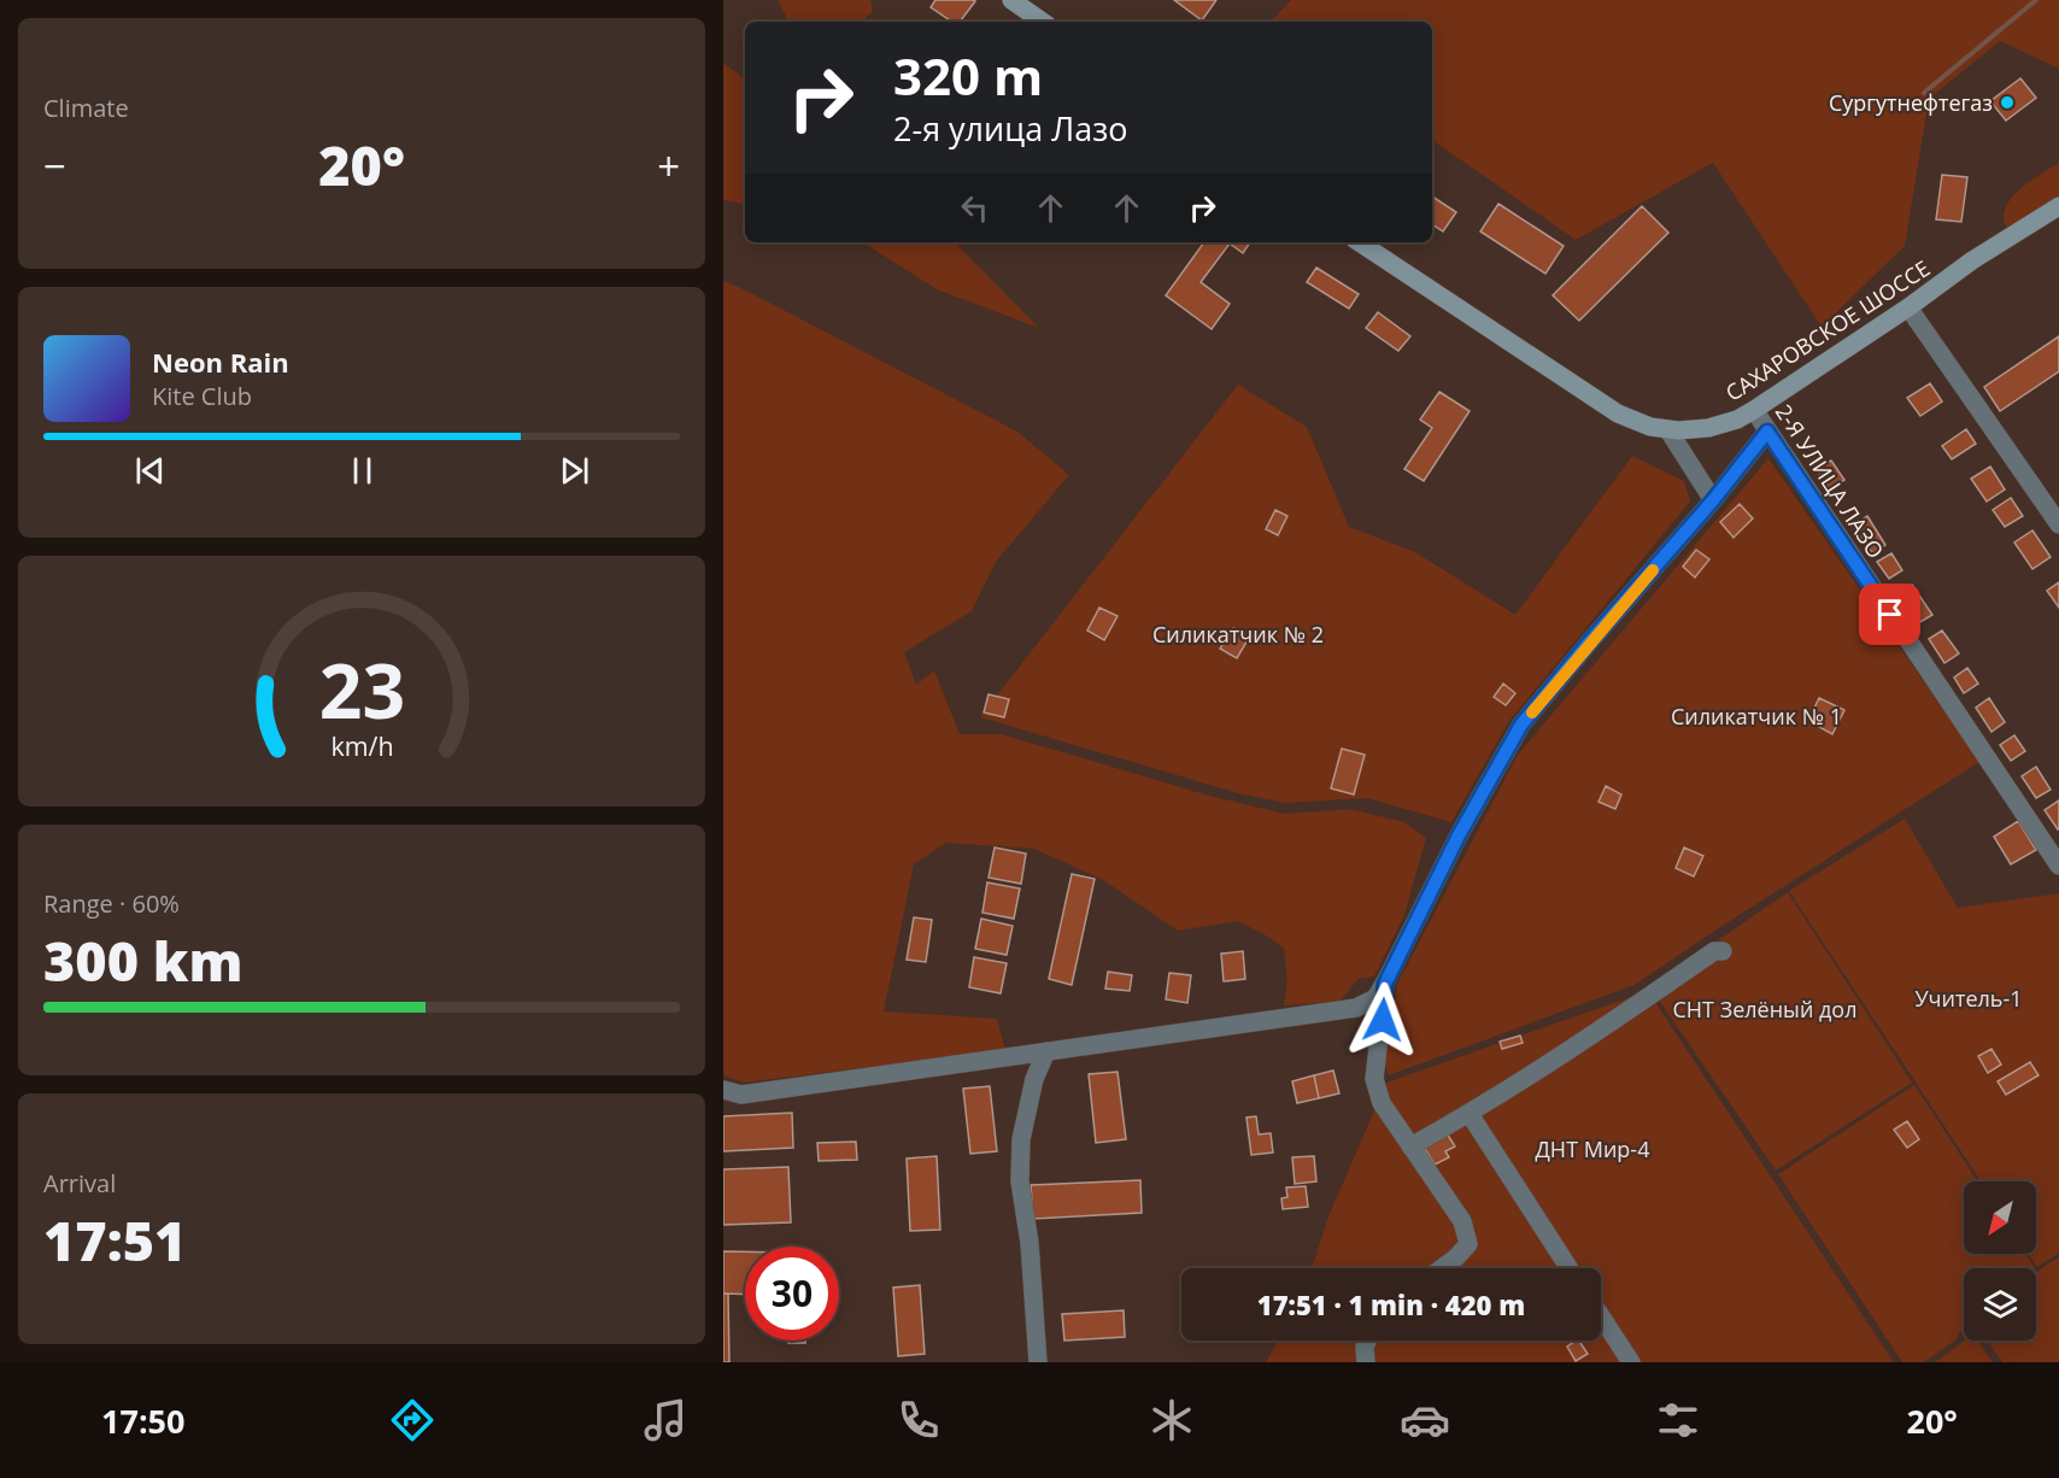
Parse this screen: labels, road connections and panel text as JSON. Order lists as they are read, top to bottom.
{
  "streets": {
    "main road": ["САХАРОВСКОЕ ШОССЕ"],
    "street": ["2-Я УЛИЦА ЛАЗО"]
  },
  "crossings": [
    ["САХАРОВСКОЕ ШОССЕ", "2-Я УЛИЦА ЛАЗО"]
  ],
  "parks": [
    "Силикатчик № 2",
    "Силикатчик № 1",
    "Учитель-1",
    "СНТ Зелёный дол",
    "ДНТ Мир-4"
  ],
  "places": ["Сургутнефтегаз"],
  "north": "bottom left",
  "page": {
    "tile": [
      "Climate",
      ["Range · 60%", "300 km"],
      ["Arrival", "17:51"]
    ],
    "turn": ["320 m", "2-я улица Лазо"],
    "heat": ["−", "20°", "+"],
    "song": ["Neon Rain", "Kite Club"],
    "limit": "30",
    "trip": "17:51 · 1 min · 420 m",
    "tabs": ["17:50", "20°"],
    "gauge": ["23", "km/h"]
  }
}
